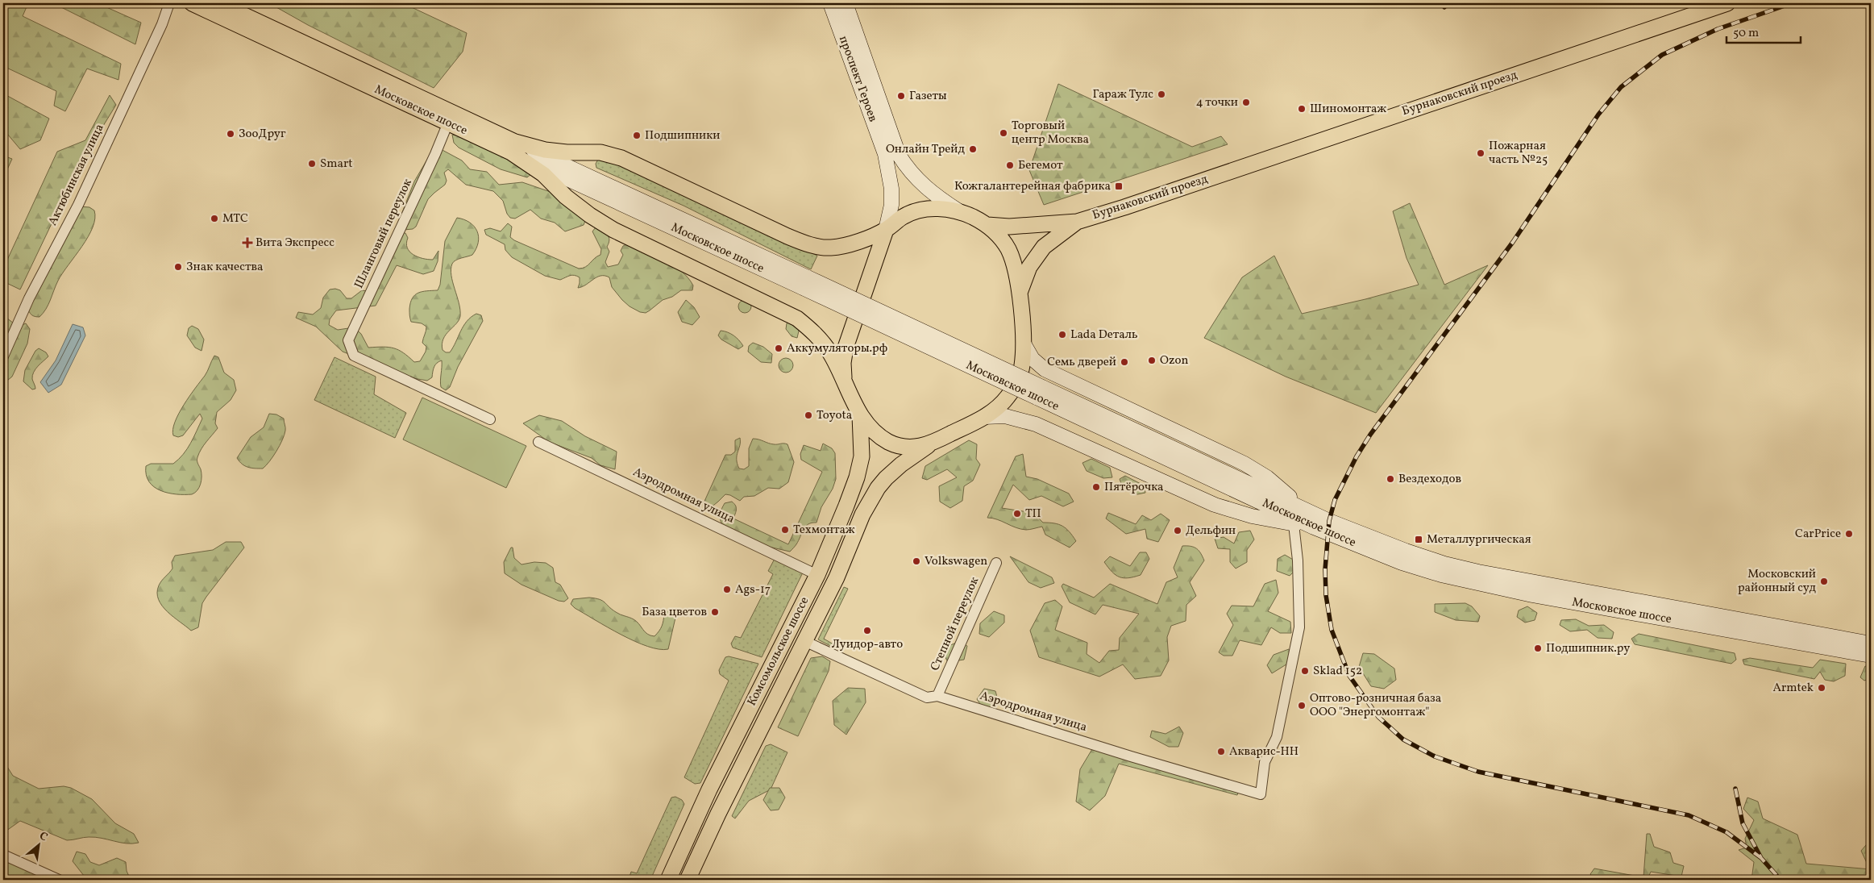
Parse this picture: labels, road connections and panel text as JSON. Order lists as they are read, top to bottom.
{
  "streets": {
    "main road": [
      "проспект Героев",
      "Бурнаковский проезд",
      "Московское шоссе",
      "Комсомольское шоссе"
    ],
    "street": [
      "Актюбинская улица",
      "Шланговый переулок",
      "Аэродромная улица",
      "Степной переулок"
    ]
  },
  "crossings": [
    ["Московское шоссе", "Шланговый переулок"],
    ["Аэродромная улица", "Степной переулок"],
    ["Аэродромная улица", "Комсомольское шоссе"]
  ],
  "places": {
    "other": [
      "Гараж Тулс",
      "Газеты",
      "4 точки",
      "Шиномонтаж",
      "Торговый центр Москва",
      "ЗооДруг",
      "Подшипники",
      "Онлайн Трейд",
      "Пожарная часть №25",
      "Smart",
      "Бегемот",
      "МТС",
      "Знак качества",
      "Lada Dеталь",
      "Аккумуляторы.рф",
      "Ozon",
      "Семь дверей",
      "Toyota",
      "Вездеходов",
      "Пятёрочка",
      "ТП",
      "Техмонтаж",
      "Дельфин",
      "CarPrice",
      "Volkswagen",
      "Московский районный суд",
      "Ags-17",
      "База цветов",
      "Луидор-авто",
      "Подшипник.ру",
      "Sklad 152",
      "Armtek",
      "Оптово-розничная база ООО \"Энергомонтаж\"",
      "Акварис-НН"
    ],
    "transit": ["Кожгалантерейная фабрика", "Металлургическая"],
    "health": ["Вита Экспресс"]
  },
  "scale_bar": "50 m",
  "north": "top right"
}
